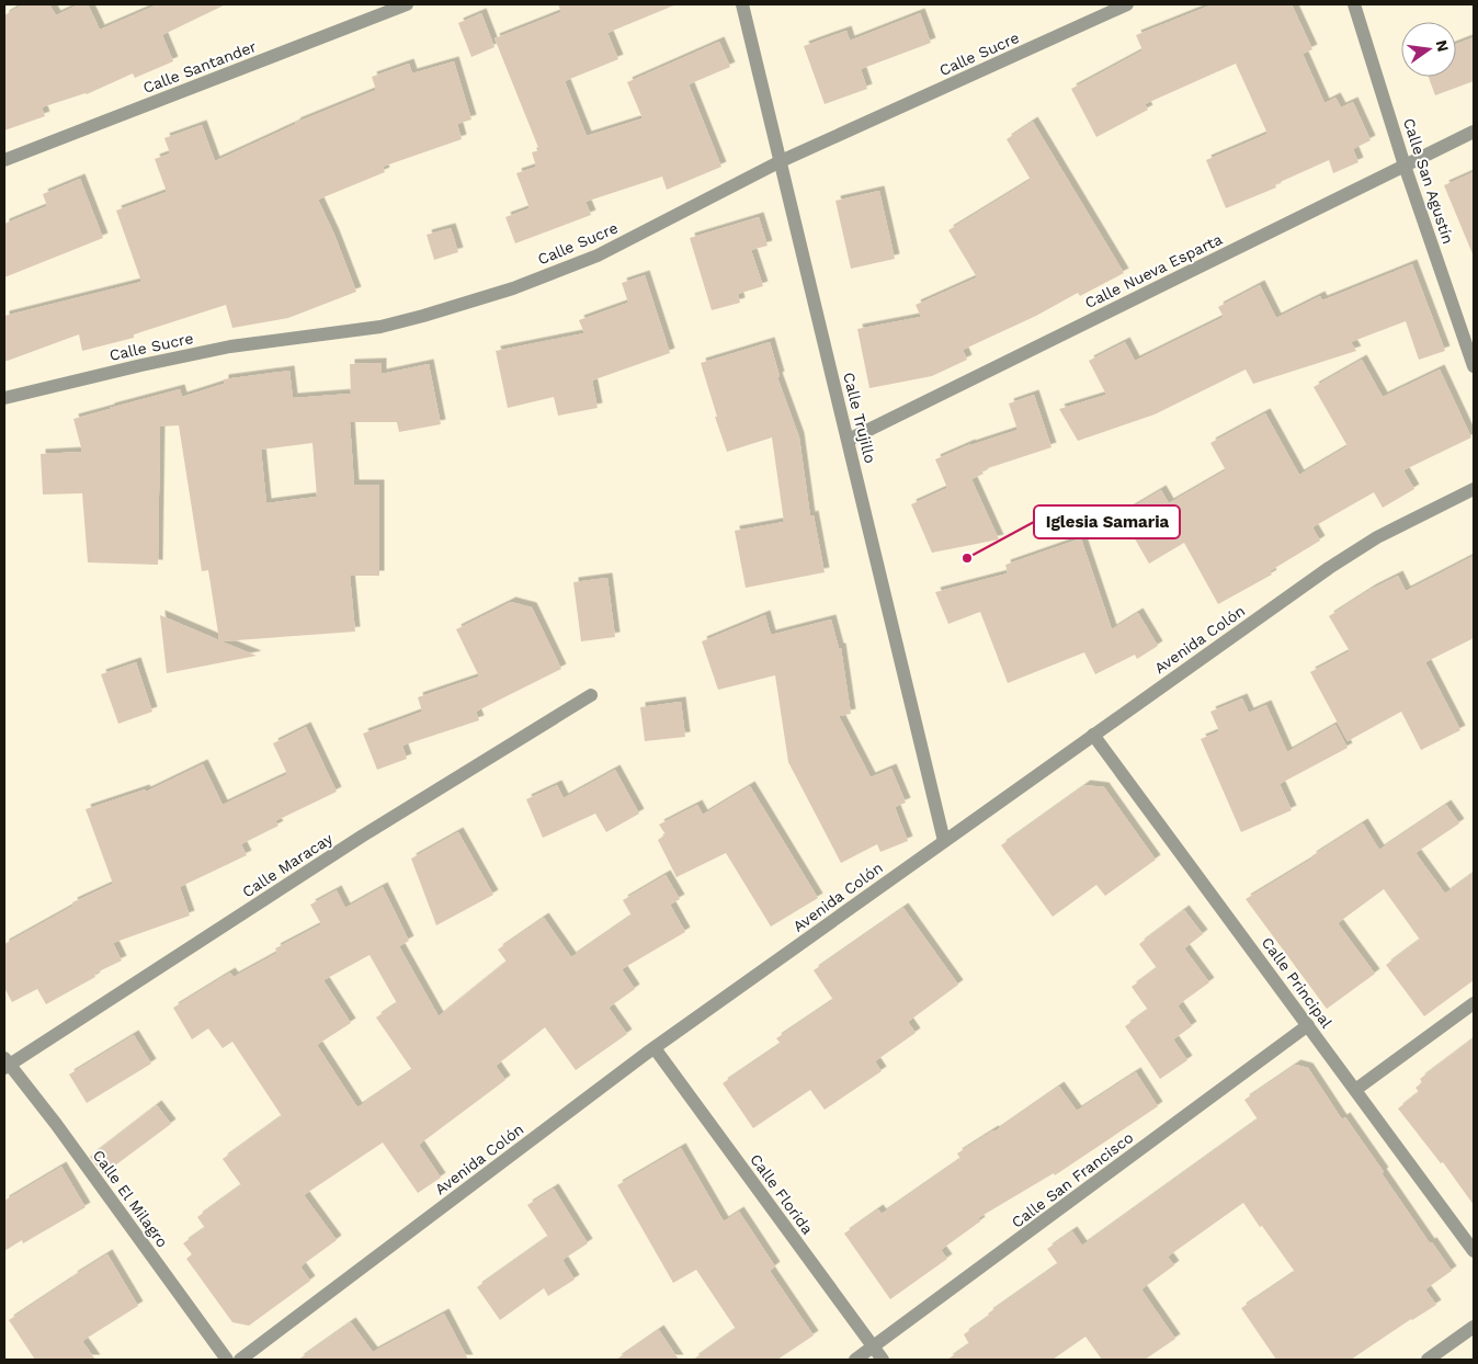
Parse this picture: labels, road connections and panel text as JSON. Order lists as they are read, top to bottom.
{
  "streets": {
    "street": [
      "Calle Sucre",
      "Calle Santander",
      "Calle San Agustín",
      "Calle Nueva Esparta",
      "Calle Trujillo",
      "Avenida Colón",
      "Calle Maracay",
      "Calle Principal",
      "Calle San Francisco",
      "Calle Florida",
      "Calle El Milagro"
    ]
  },
  "crossings": [
    ["Calle Sucre", "Calle Trujillo"],
    ["Calle San Agustín", "Calle Nueva Esparta"],
    ["Calle Nueva Esparta", "Calle Trujillo"],
    ["Calle Trujillo", "Avenida Colón"],
    ["Avenida Colón", "Calle Principal"],
    ["Avenida Colón", "Calle Florida"],
    ["Calle Maracay", "Calle El Milagro"],
    ["Calle Principal", "Calle San Francisco"],
    ["Calle San Francisco", "Calle Florida"]
  ],
  "places": ["Iglesia Samaria"],
  "north": "right"
}
